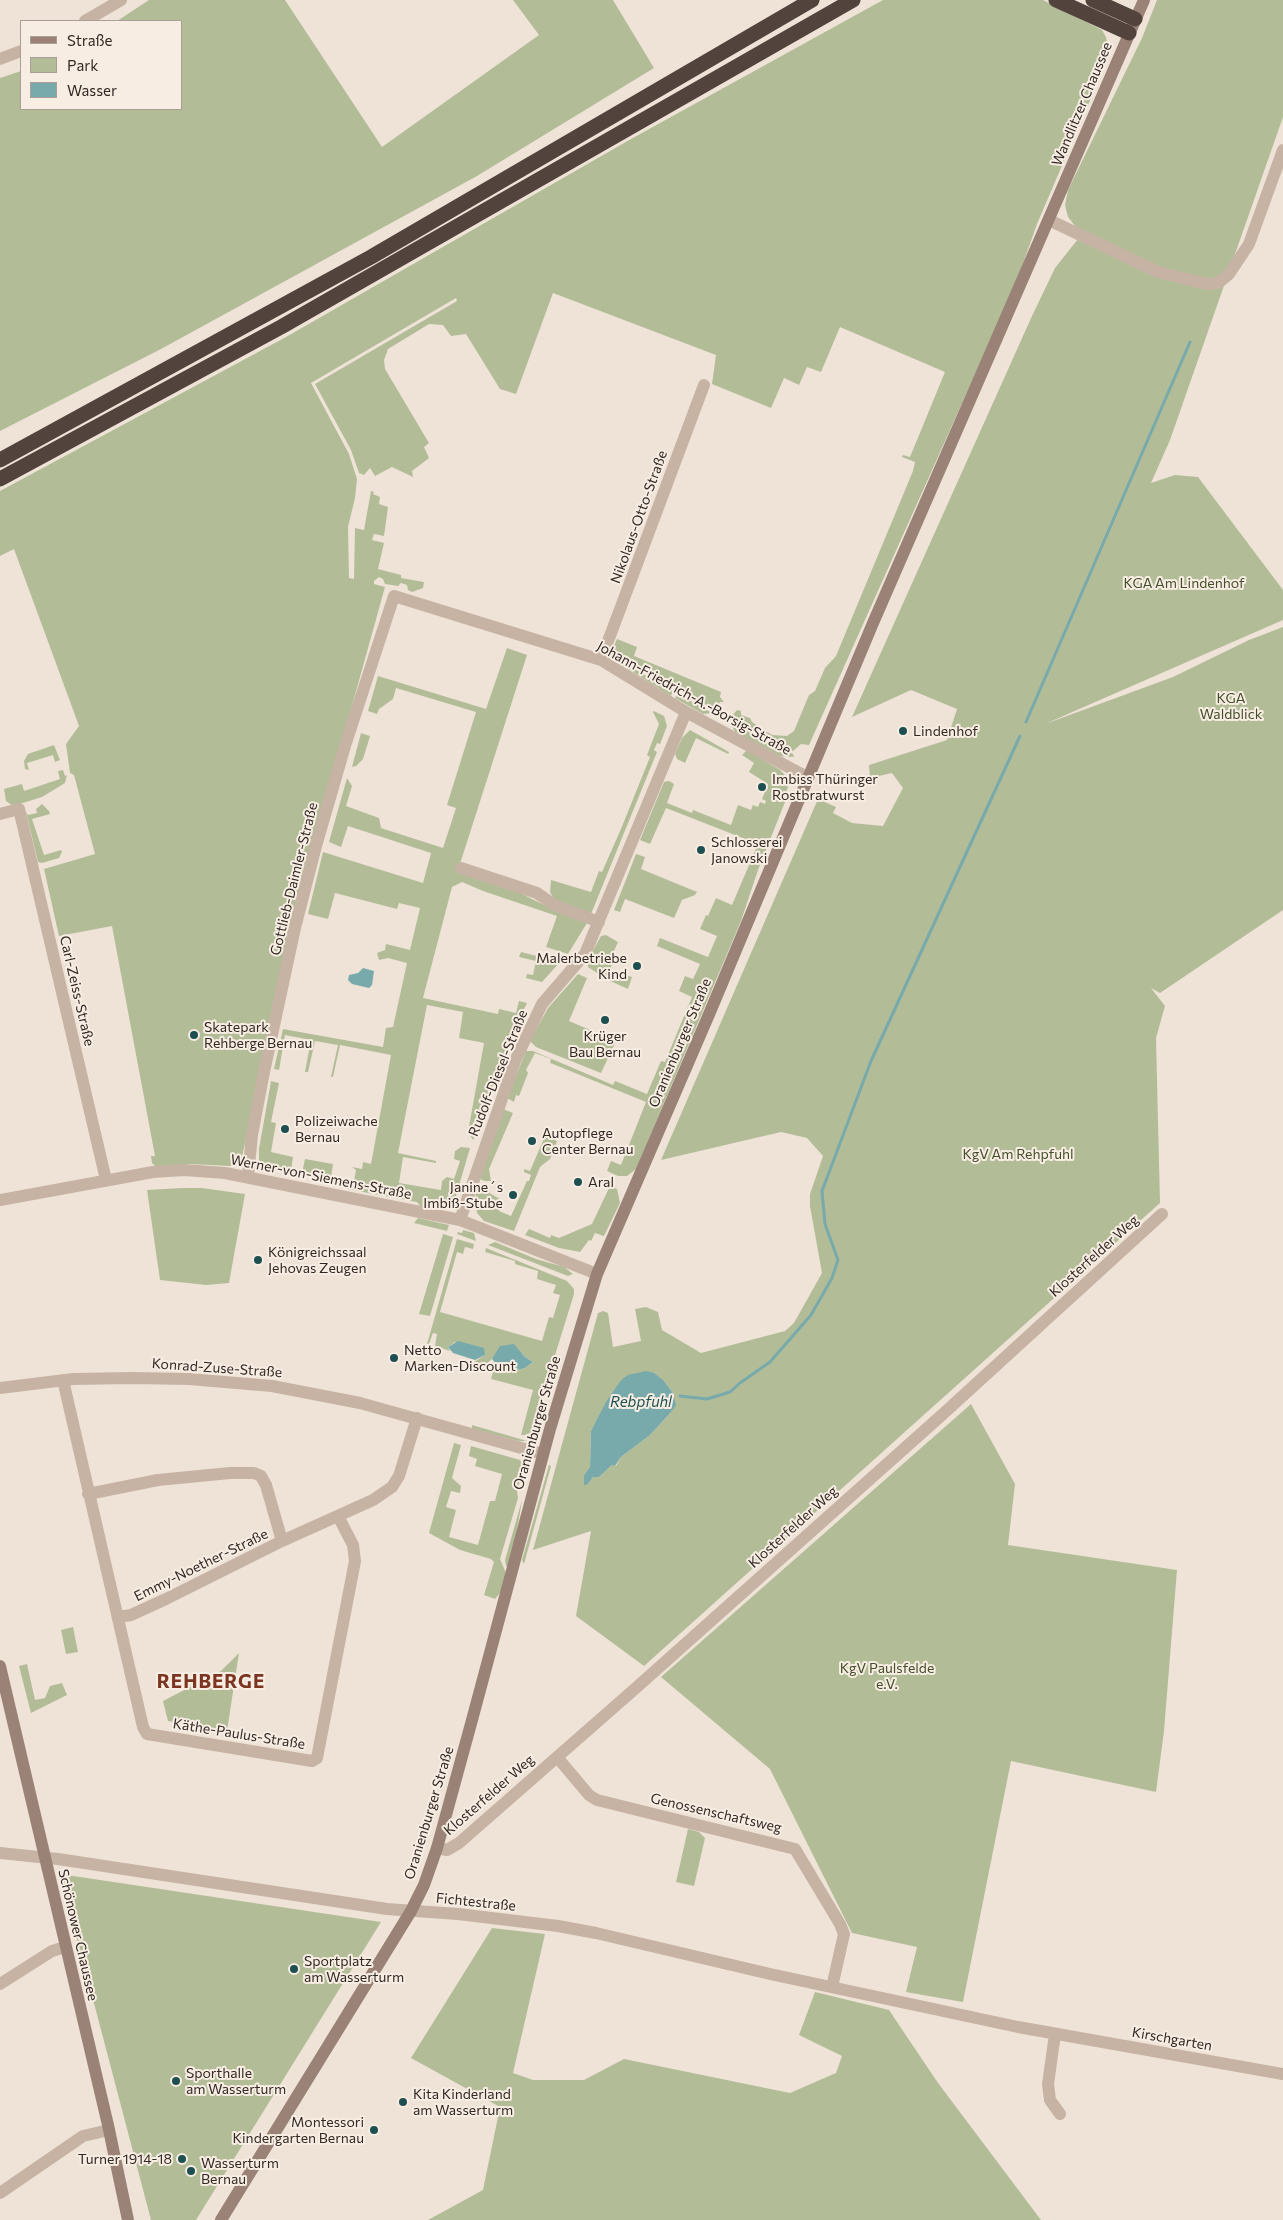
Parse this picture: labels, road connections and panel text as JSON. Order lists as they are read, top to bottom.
{
  "streets": {
    "main road": ["Wandlitzer Chaussee", "Oranienburger Straße", "Schönower Chaussee"],
    "street": [
      "Nikolaus-Otto-Straße",
      "Johann-Friedrich-A.-Borsig-Straße",
      "Gottlieb-Daimler-Straße",
      "Carl-Zeiss-Straße",
      "Rudolf-Diesel-Straße",
      "Werner-von-Siemens-Straße",
      "Klosterfelder Weg",
      "Konrad-Zuse-Straße",
      "Emmy-Noether-Straße",
      "Käthe-Paulus-Straße",
      "Genossenschaftsweg",
      "Fichtestraße",
      "Kirschgarten"
    ]
  },
  "crossings": [
    ["Wandlitzer Chaussee", "Oranienburger Straße"],
    ["Nikolaus-Otto-Straße", "Johann-Friedrich-A.-Borsig-Straße"],
    ["Johann-Friedrich-A.-Borsig-Straße", "Gottlieb-Daimler-Straße"],
    ["Johann-Friedrich-A.-Borsig-Straße", "Oranienburger Straße"],
    ["Johann-Friedrich-A.-Borsig-Straße", "Rudolf-Diesel-Straße"],
    ["Gottlieb-Daimler-Straße", "Werner-von-Siemens-Straße"],
    ["Carl-Zeiss-Straße", "Werner-von-Siemens-Straße"],
    ["Oranienburger Straße", "Werner-von-Siemens-Straße"],
    ["Oranienburger Straße", "Klosterfelder Weg"],
    ["Oranienburger Straße", "Konrad-Zuse-Straße"],
    ["Oranienburger Straße", "Fichtestraße"],
    ["Rudolf-Diesel-Straße", "Werner-von-Siemens-Straße"],
    ["Klosterfelder Weg", "Genossenschaftsweg"],
    ["Konrad-Zuse-Straße", "Emmy-Noether-Straße"],
    ["Emmy-Noether-Straße", "Käthe-Paulus-Straße"],
    ["Genossenschaftsweg", "Fichtestraße"],
    ["Fichtestraße", "Schönower Chaussee"],
    ["Fichtestraße", "Kirschgarten"]
  ],
  "districts": ["REHBERGE"],
  "water": ["Rebpfuhl"],
  "parks": [
    "KGA Am Lindenhof",
    "KGA Waldblick",
    "KgV Am Rehpfuhl",
    "KgV Paulsfelde e.V."
  ],
  "places": [
    "Lindenhof",
    "Imbiss Thüringer Rostbratwurst",
    "Schlosserei Janowski",
    "Malerbetriebe Kind",
    "Krüger Bau Bernau",
    "Skatepark Rehberge Bernau",
    "Polizeiwache Bernau",
    "Autopflege Center Bernau",
    "Aral",
    "Janine´s Imbiß-Stube",
    "Königreichssaal Jehovas Zeugen",
    "Netto Marken-Discount",
    "Sportplatz am Wasserturm",
    "Sporthalle am Wasserturm",
    "Kita Kinderland am Wasserturm",
    "Montessori Kindergarten Bernau",
    "Turner 1914-18",
    "Wasserturm Bernau"
  ],
  "legend": ["Straße", "Park", "Wasser"]
}
